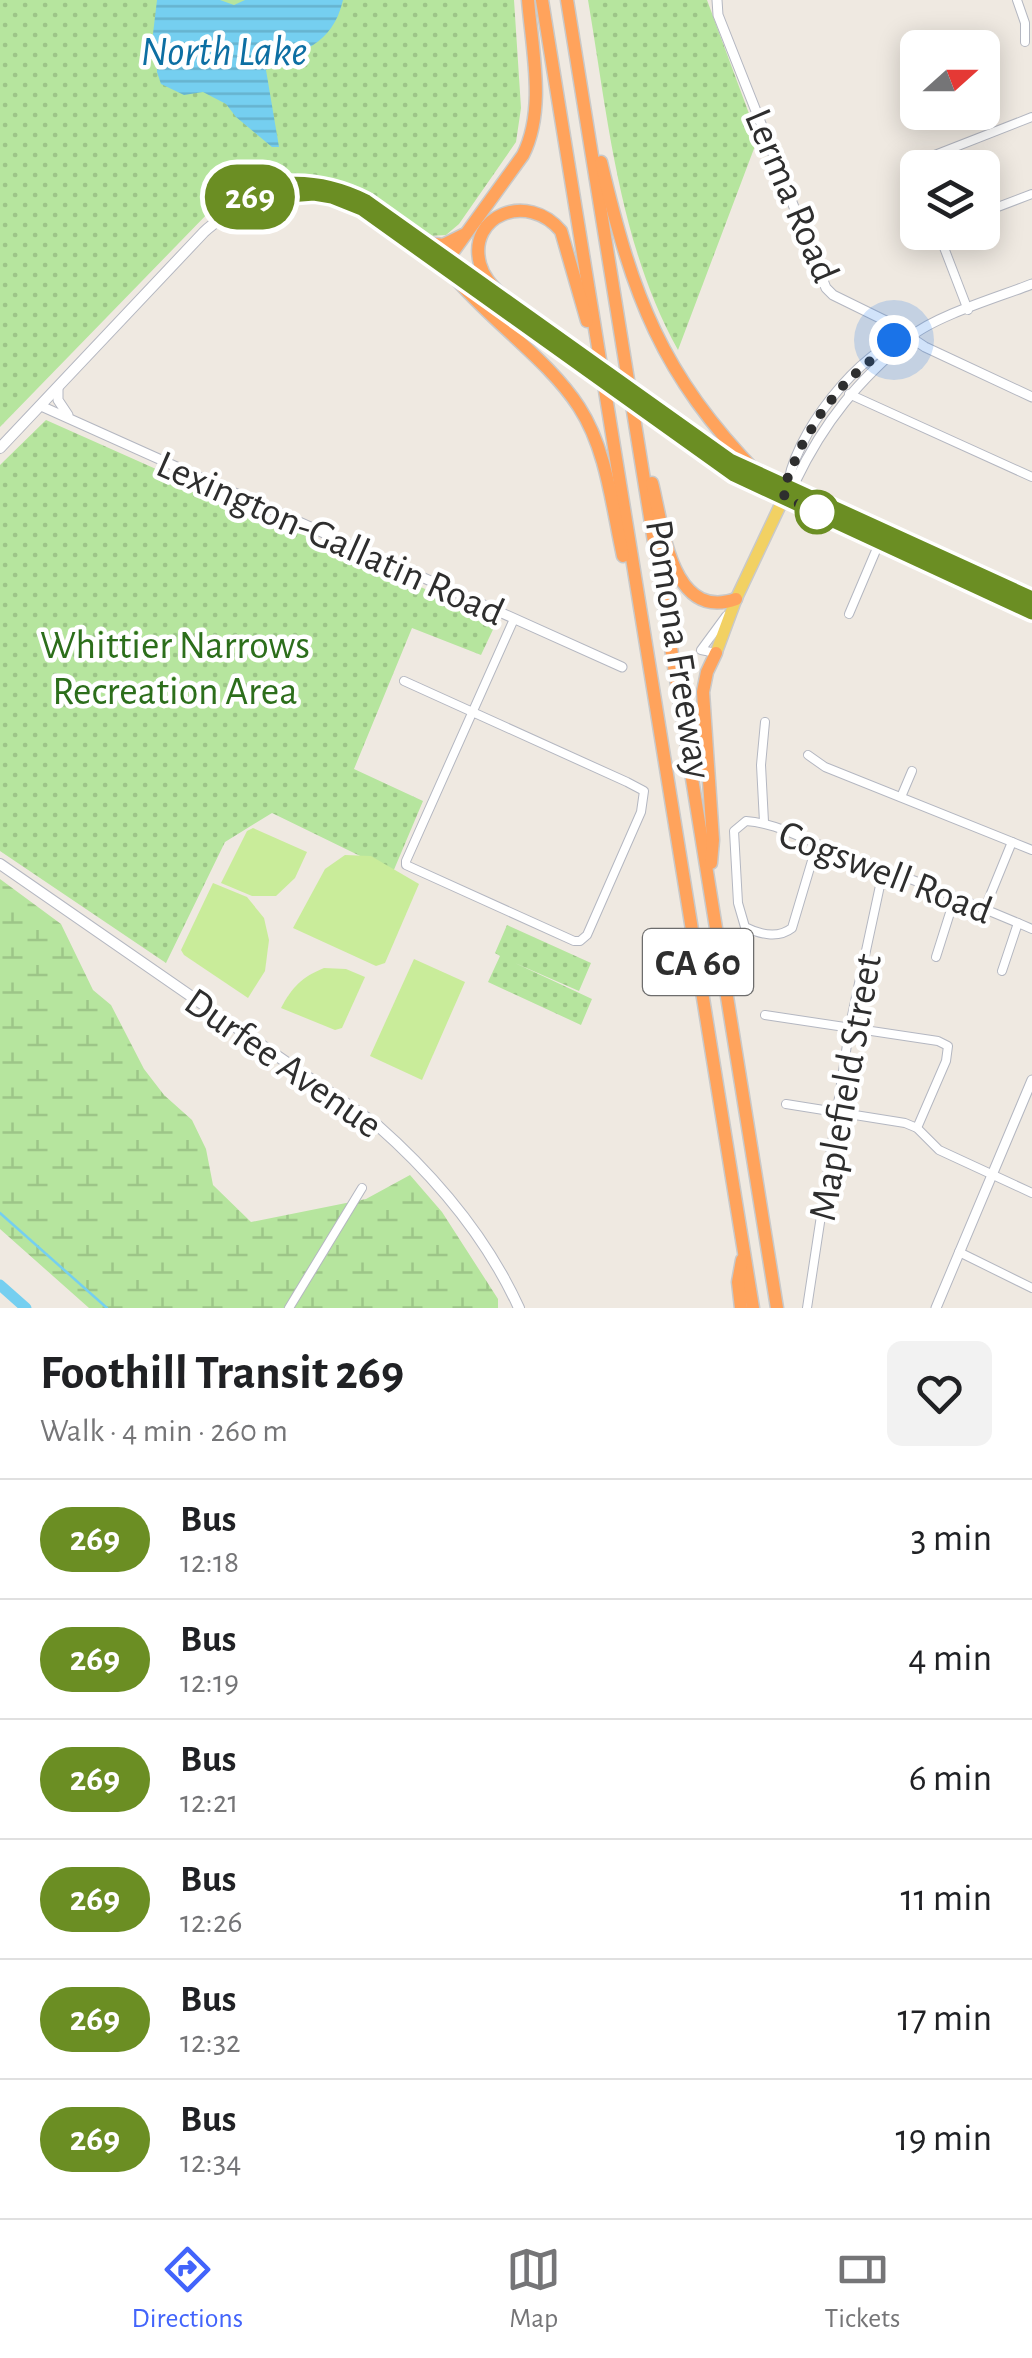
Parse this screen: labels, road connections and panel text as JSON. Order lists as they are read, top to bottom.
{
  "streets": {
    "highway": ["Pomona Freeway", "CA 60"],
    "main road": ["Durfee Avenue"],
    "street": [
      "Lerma Road",
      "Lexington-Gallatin Road",
      "Cogswell Road",
      "Maplefield Street"
    ]
  },
  "crossings": [
    ["Cogswell Road", "Maplefield Street"]
  ],
  "water": ["North Lake"],
  "parks": ["Whittier Narrows Recreation Area"],
  "lines": ["bus line 269"],
  "north": "right",
  "page": {
    "on_map": "269",
    "heading": ["Foothill Transit 269", "Walk · 4 min · 260 m"],
    "list": [
      {
        "mark": "269",
        "name": "Bus",
        "note": "12:18",
        "value": "3 min"
      },
      {
        "mark": "269",
        "name": "Bus",
        "note": "12:19",
        "value": "4 min"
      },
      {
        "mark": "269",
        "name": "Bus",
        "note": "12:21",
        "value": "6 min"
      },
      {
        "mark": "269",
        "name": "Bus",
        "note": "12:26",
        "value": "11 min"
      },
      {
        "mark": "269",
        "name": "Bus",
        "note": "12:32",
        "value": "17 min"
      },
      {
        "mark": "269",
        "name": "Bus",
        "note": "12:34",
        "value": "19 min"
      }
    ],
    "tabs": ["Directions", "Map", "Tickets"]
  }
}
